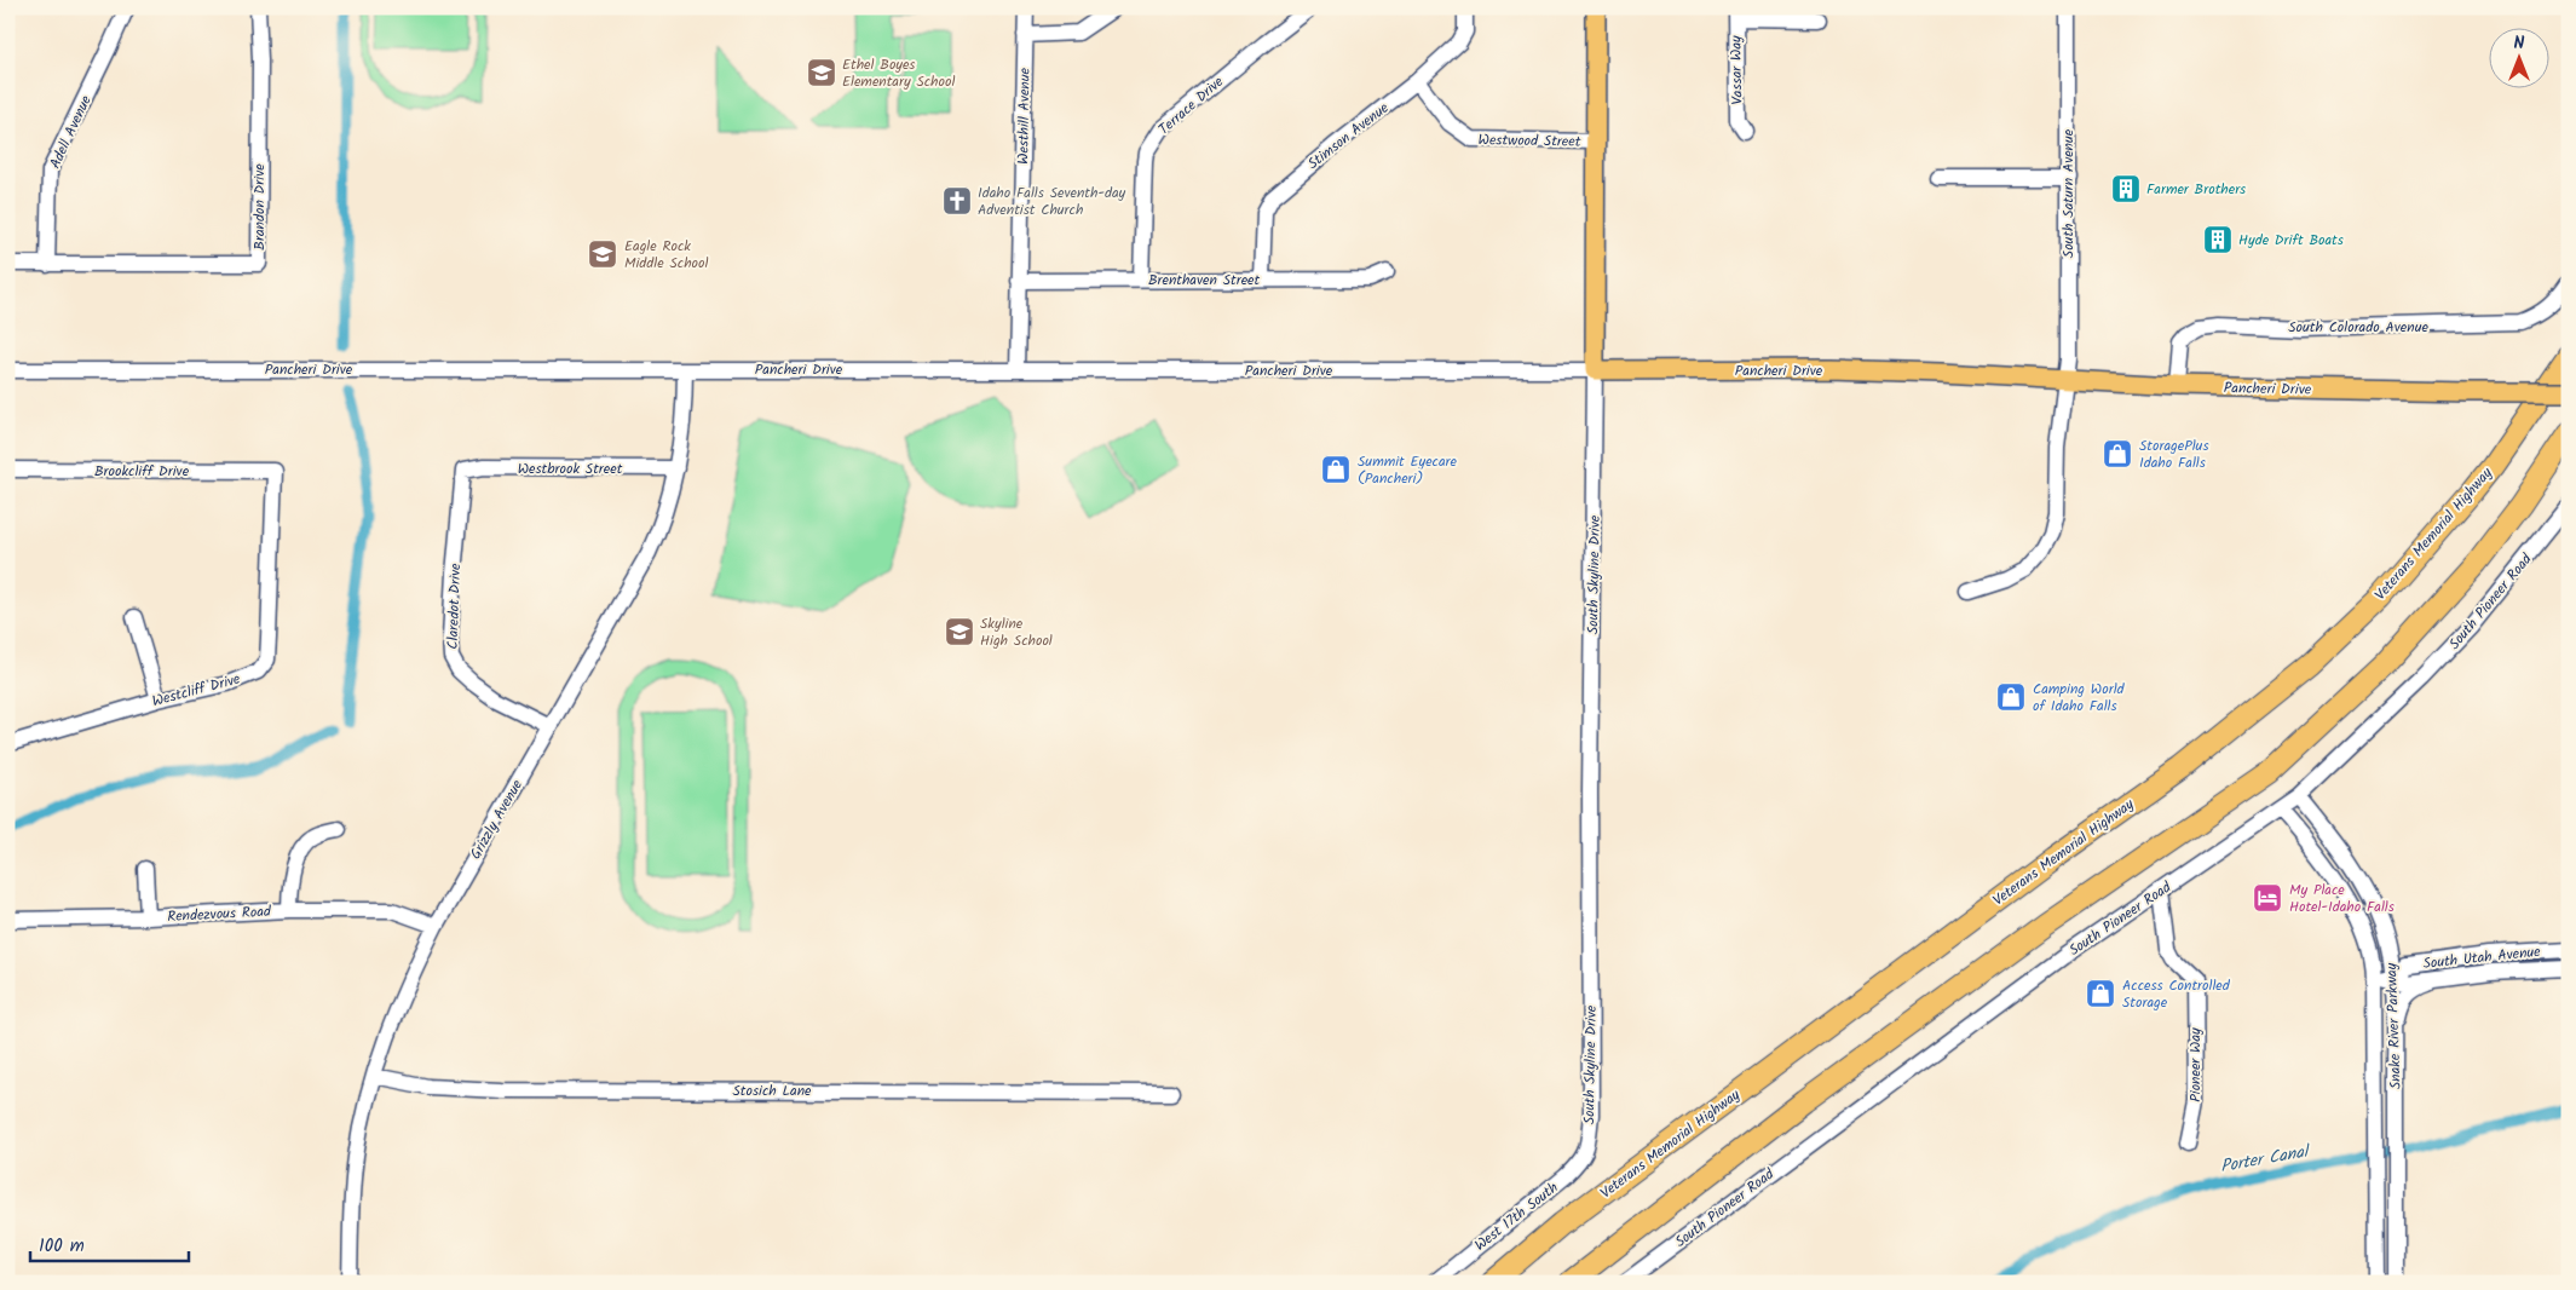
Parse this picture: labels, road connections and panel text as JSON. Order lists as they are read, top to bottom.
{
  "streets": {
    "highway": ["Veterans Memorial Highway"],
    "main road": ["Pancheri Drive", "South Skyline Drive"],
    "street": [
      "Vassar Way",
      "Terrace Drive",
      "Westhill Avenue",
      "Adell Avenue",
      "Stimson Avenue",
      "Westwood Street",
      "South Saturn Avenue",
      "Brandon Drive",
      "Brenthaven Street",
      "South Colorado Avenue",
      "Westbrook Street",
      "Brookcliff Drive",
      "South Pioneer Road",
      "Claredot Drive",
      "Westcliff Drive",
      "Grizzly Avenue",
      "Rendezvous Road",
      "South Utah Avenue",
      "Snake River Parkway",
      "Pioneer Way",
      "Stosich Lane",
      "West 17th South"
    ]
  },
  "crossings": [
    ["Terrace Drive", "Brenthaven Street"],
    ["Westhill Avenue", "Brenthaven Street"],
    ["Westhill Avenue", "Pancheri Drive"],
    ["Adell Avenue", "Brandon Drive"],
    ["Stimson Avenue", "Westwood Street"],
    ["Stimson Avenue", "Brenthaven Street"],
    ["Westwood Street", "South Skyline Drive"],
    ["South Saturn Avenue", "Pancheri Drive"],
    ["South Colorado Avenue", "Pancheri Drive"],
    ["Pancheri Drive", "South Skyline Drive"],
    ["Pancheri Drive", "Grizzly Avenue"],
    ["Westbrook Street", "Claredot Drive"],
    ["Westbrook Street", "Grizzly Avenue"],
    ["Brookcliff Drive", "Westcliff Drive"],
    ["South Skyline Drive", "West 17th South"],
    ["South Pioneer Road", "Snake River Parkway"],
    ["South Pioneer Road", "Pioneer Way"],
    ["Claredot Drive", "Grizzly Avenue"],
    ["Grizzly Avenue", "Rendezvous Road"],
    ["Grizzly Avenue", "Stosich Lane"],
    ["South Utah Avenue", "Snake River Parkway"]
  ],
  "water": ["Porter Canal"],
  "places": {
    "school or university": ["Ethel Boyes Elementary School", "Eagle Rock Middle School", "Skyline High School"],
    "building": ["Farmer Brothers", "Hyde Drift Boats"],
    "church": ["Idaho Falls Seventh-day Adventist Church"],
    "shop": [
      "StoragePlus Idaho Falls",
      "Summit Eyecare (Pancheri)",
      "Camping World of Idaho Falls",
      "Access Controlled Storage"
    ],
    "hotel": ["My Place Hotel-Idaho Falls"]
  },
  "scale_bar": "100 m",
  "north": "top"
}
